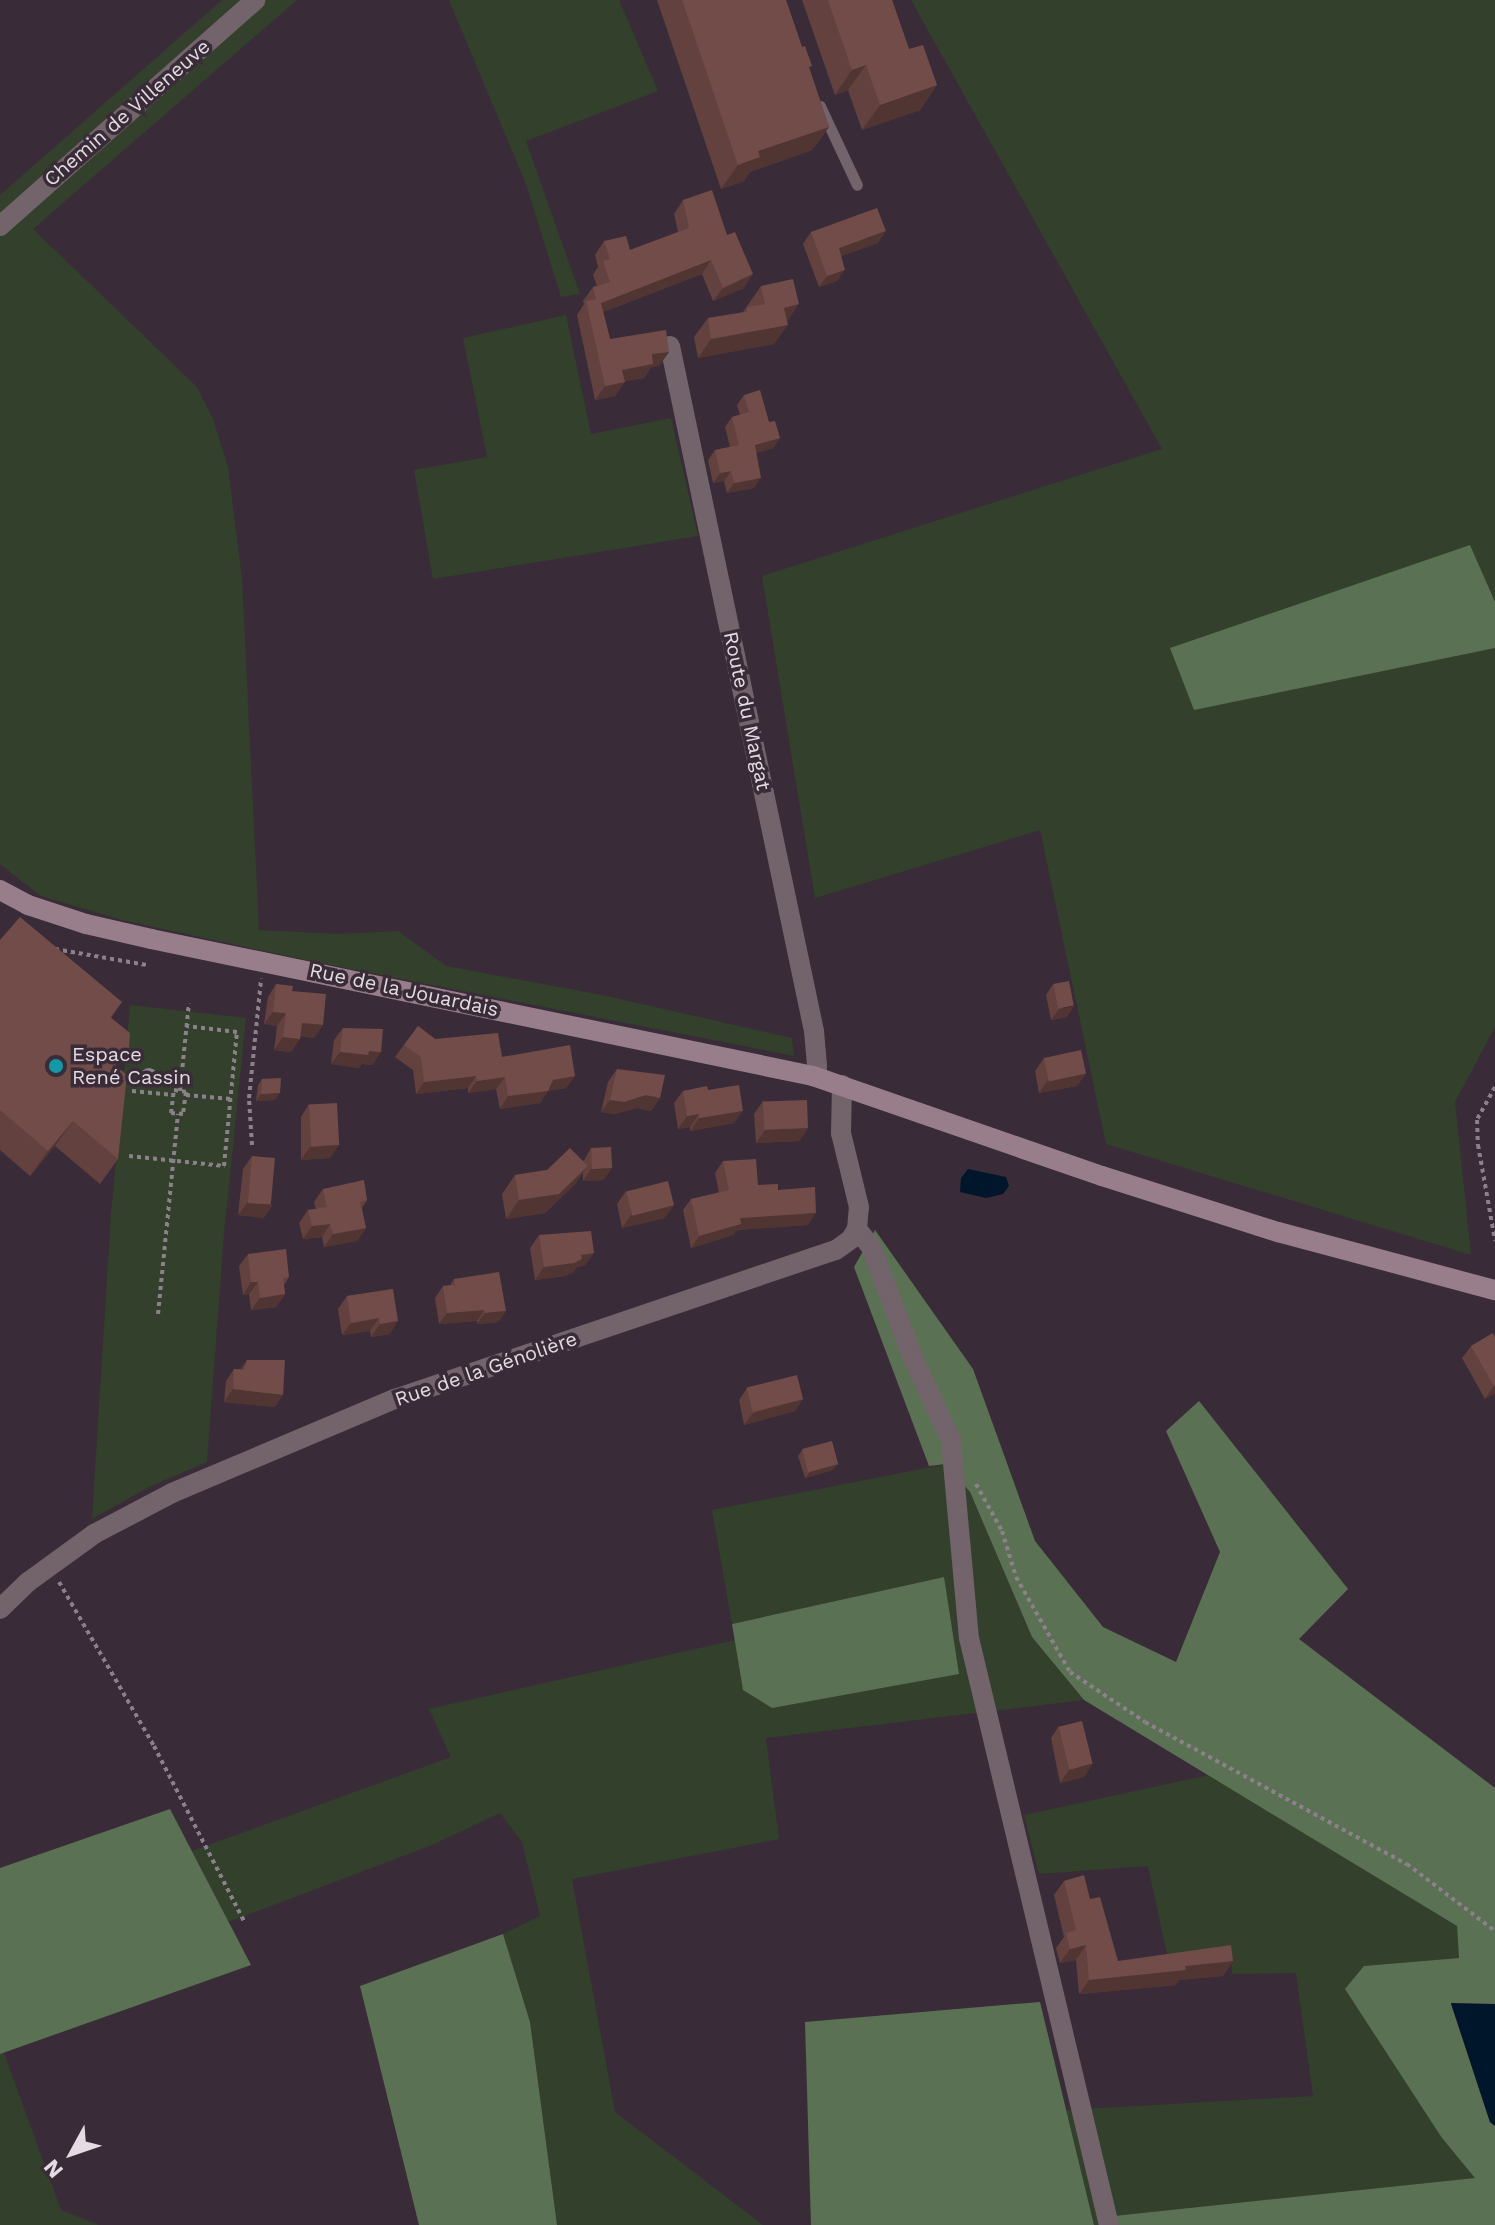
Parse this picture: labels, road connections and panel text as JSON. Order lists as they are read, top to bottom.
{
  "streets": {
    "main road": ["Rue de la Jouardais"],
    "street": ["Chemin de Villeneuve", "Route du Margat", "Rue de la Génolière"]
  },
  "crossings": [
    ["Route du Margat", "Rue de la Jouardais"]
  ],
  "places": ["Espace René Cassin"],
  "north": "bottom left"
}
